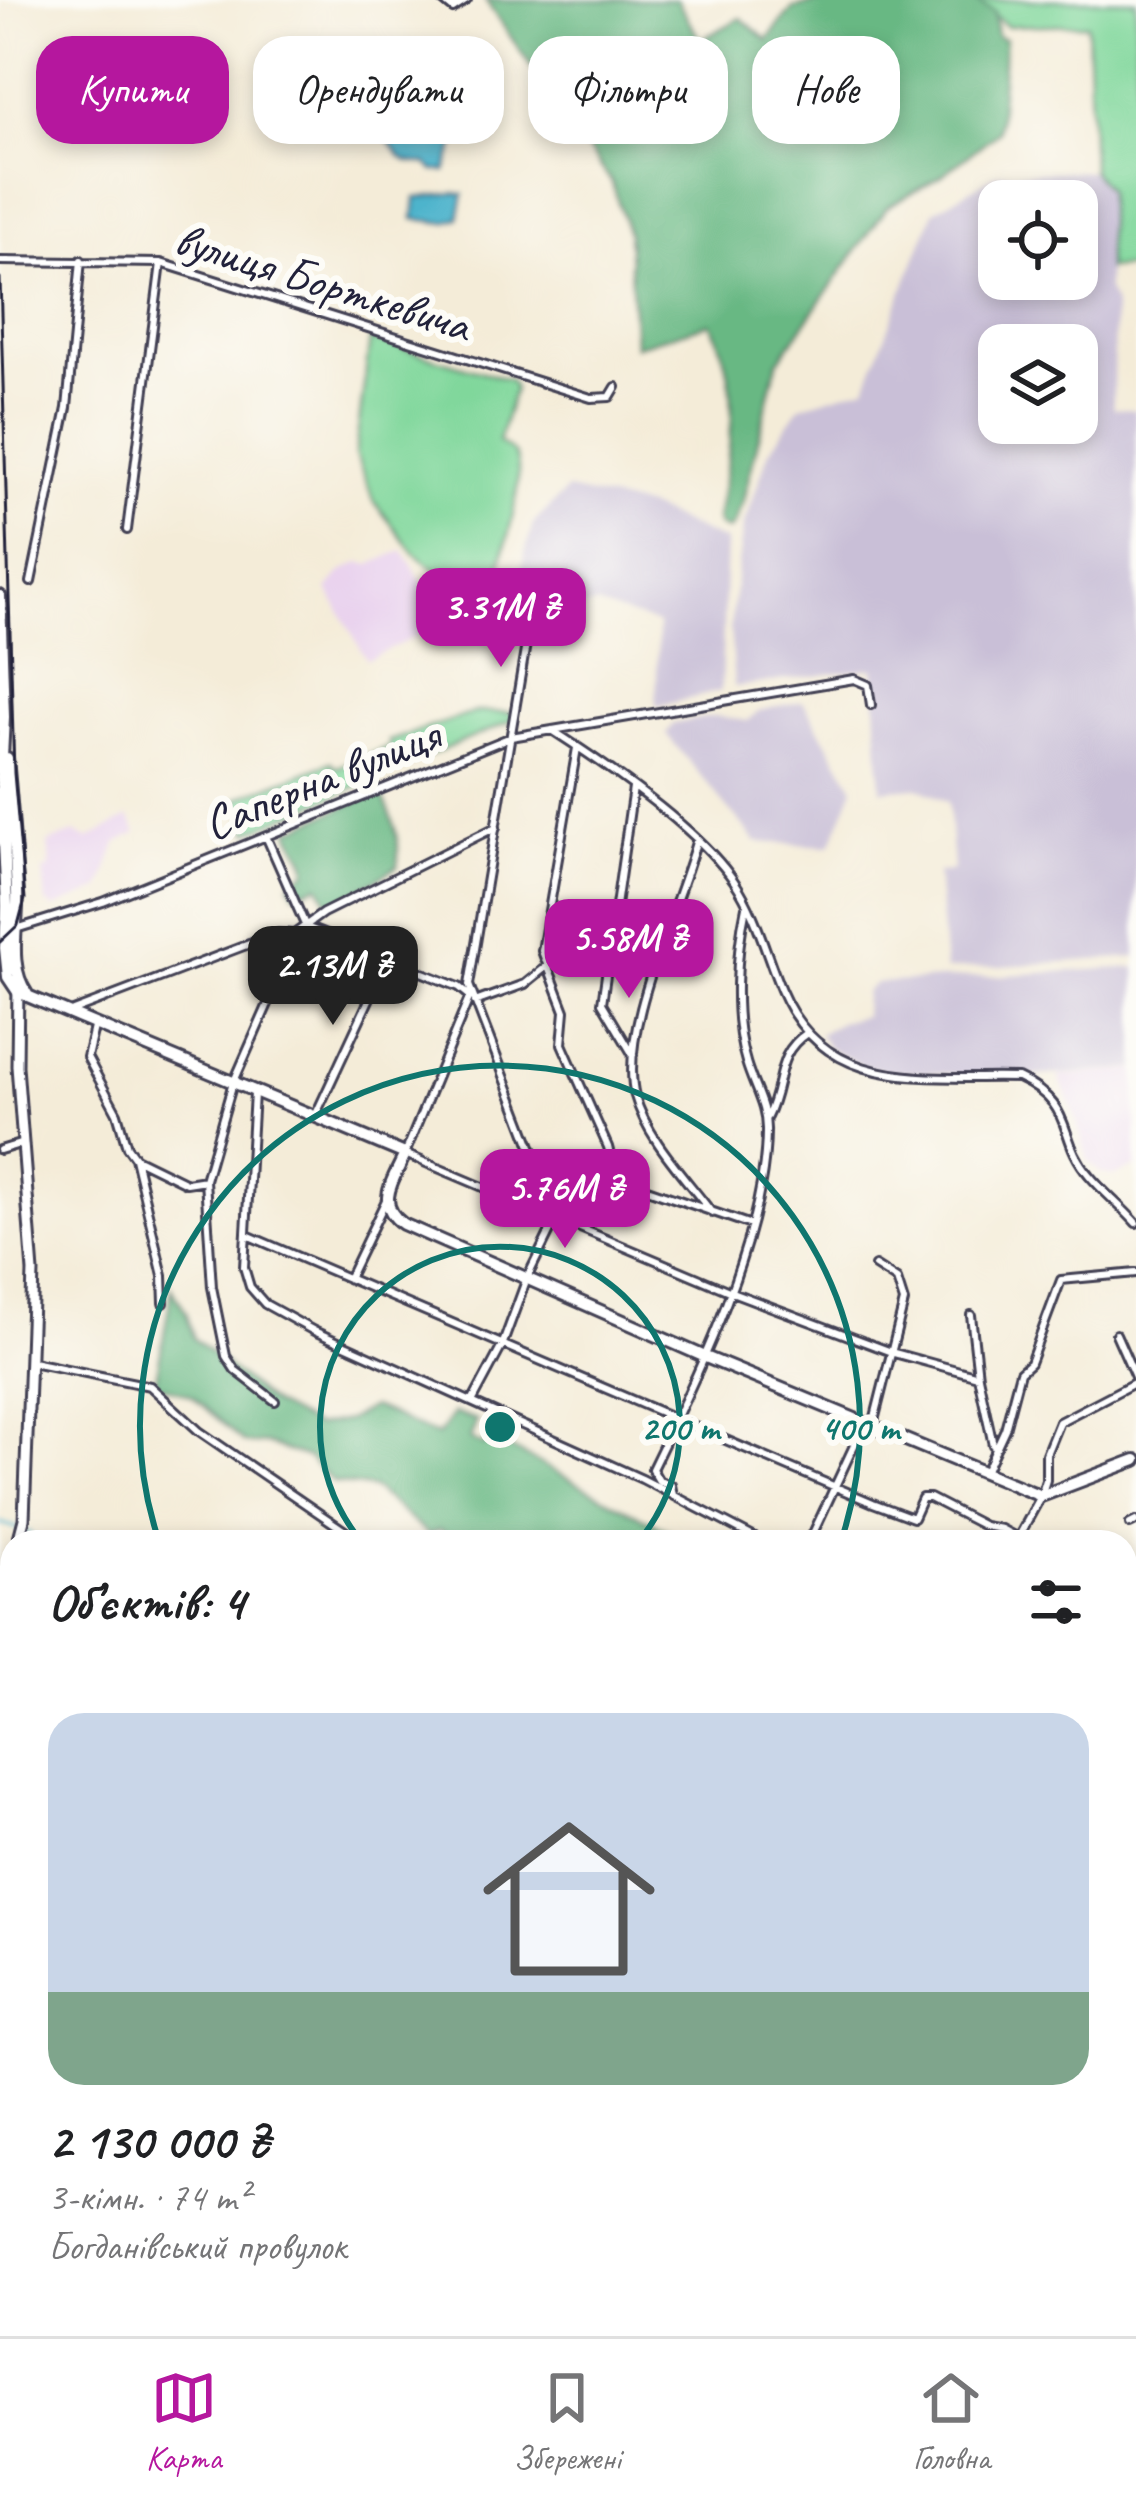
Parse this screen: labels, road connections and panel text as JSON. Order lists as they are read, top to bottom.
{
  "streets": {
    "street": ["вулиця Борткевича", "Саперна вулиця"]
  },
  "page": {
    "chip": [
      "Купити",
      "Орендувати",
      "Фільтри",
      "Нове"
    ],
    "price": [
      "3.31M ₴",
      "5.58M ₴",
      "2.13M ₴",
      "5.76M ₴"
    ],
    "heading": "Об’єктів: 4",
    "list": [
      {
        "name": "2 130 000 ₴",
        "note": "3-кімн. · 74 m² · Богданівський провулок"
      }
    ],
    "tabs": ["Карта", "Збережені", "Головна"]
  },
  "rings": ["200 m", "400 m"]
}
